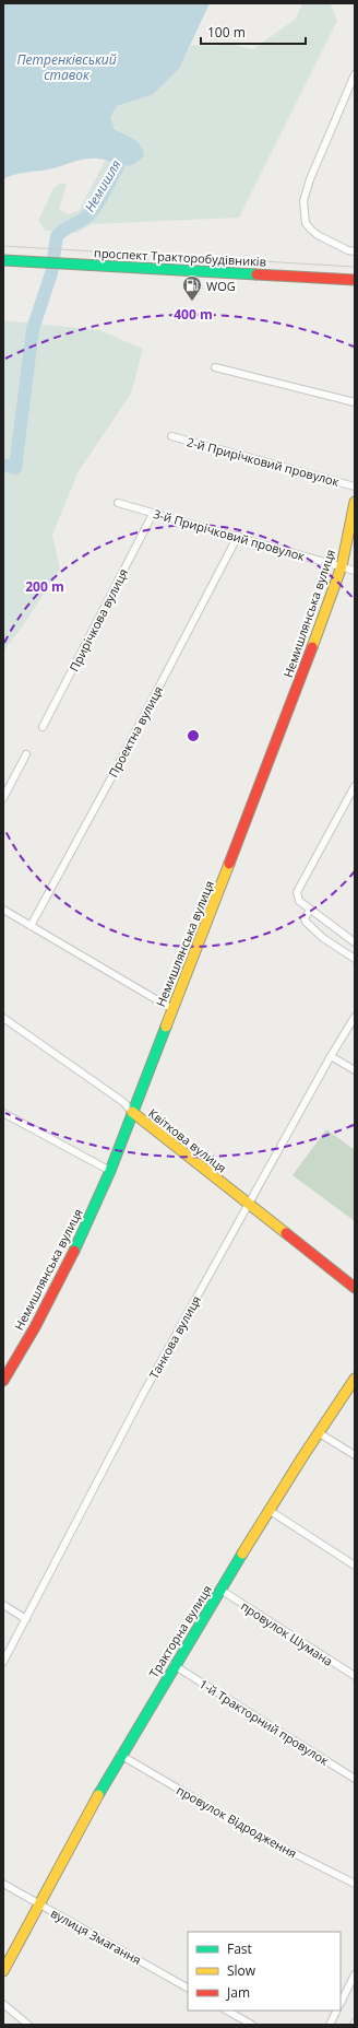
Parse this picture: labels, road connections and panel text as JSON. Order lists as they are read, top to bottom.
{
  "streets": {
    "street": [
      "проспект Тракторобудівників",
      "2-й Прирічковий провулок",
      "3-й Прирічковий провулок",
      "Немишлянська вулиця",
      "Прирічкова вулиця",
      "Проектна вулиця",
      "Квіткова вулиця",
      "Танкова вулиця",
      "Тракторна вулиця",
      "провулок Шумана",
      "1-й Тракторний провулок",
      "провулок Відродження",
      "вулиця Змагання"
    ]
  },
  "crossings": [
    ["3-й Прирічковий провулок", "Немишлянська вулиця"],
    ["3-й Прирічковий провулок", "Прирічкова вулиця"],
    ["3-й Прирічковий провулок", "Проектна вулиця"],
    ["Немишлянська вулиця", "Квіткова вулиця"],
    ["Квіткова вулиця", "Танкова вулиця"],
    ["Тракторна вулиця", "провулок Шумана"],
    ["Тракторна вулиця", "1-й Тракторний провулок"],
    ["Тракторна вулиця", "провулок Відродження"],
    ["Тракторна вулиця", "вулиця Змагання"]
  ],
  "water": ["Петренківський ставок", "Немишля"],
  "places": {
    "fuel station": ["WOG"]
  },
  "legend": ["Fast", "Slow", "Jam"],
  "scale_bar": "100 m",
  "rings": ["400 m", "200 m"]
}
